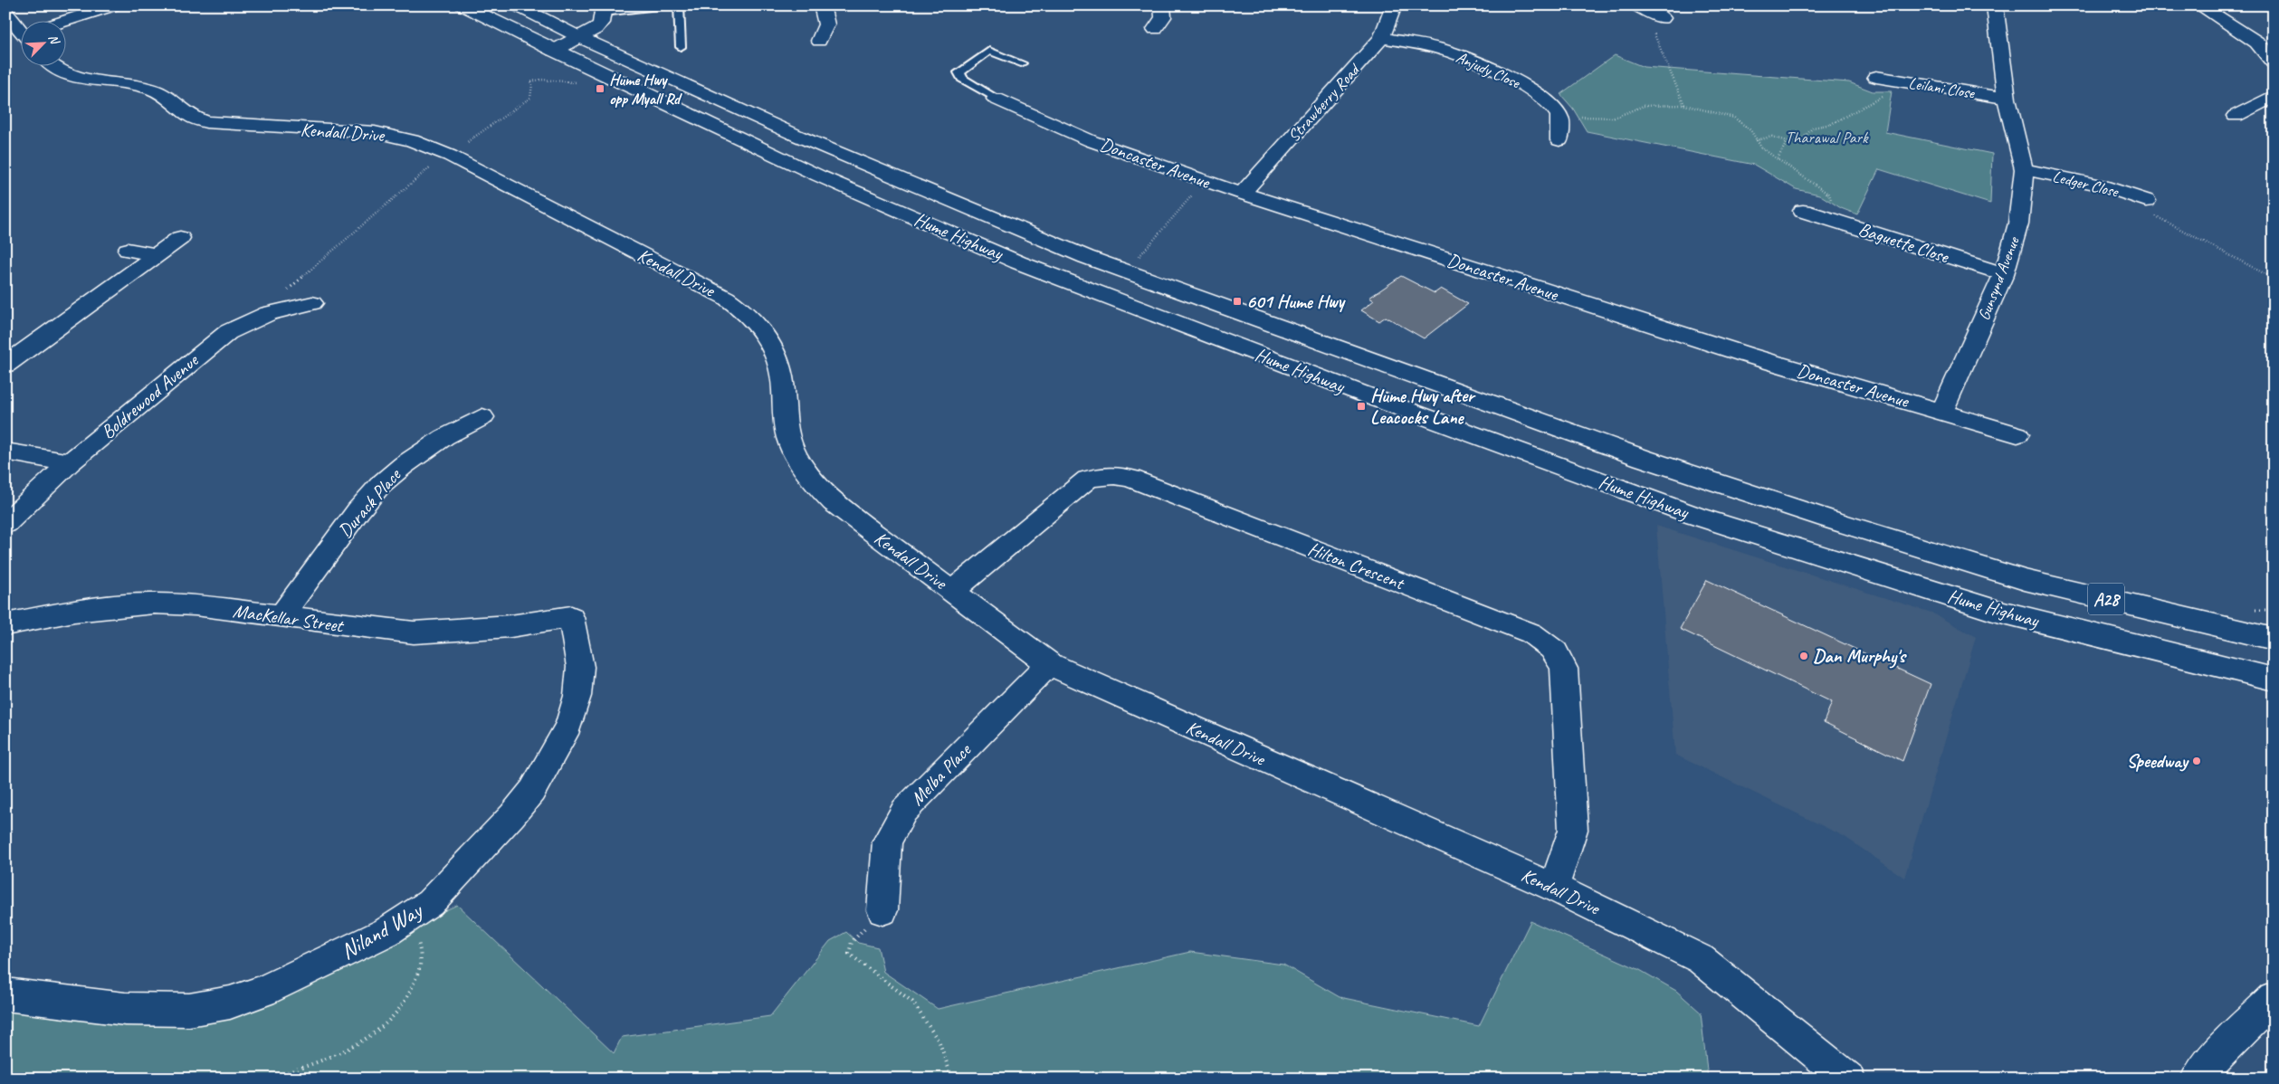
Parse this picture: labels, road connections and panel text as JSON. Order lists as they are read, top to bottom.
{
  "streets": {
    "main road": [
      "Anjudy Close",
      "Leilani Close",
      "Strawberry Road",
      "Kendall Drive",
      "Doncaster Avenue",
      "Ledger Close",
      "Hume Highway",
      "Baguette Close",
      "Gunsynd Avenue",
      "Boldrewood Avenue",
      "Durack Place",
      "Hilton Crescent",
      "A28",
      "MacKellar Street",
      "Melba Place",
      "Niland Way"
    ]
  },
  "crossings": [
    ["Anjudy Close", "Strawberry Road"],
    ["Leilani Close", "Gunsynd Avenue"],
    ["Strawberry Road", "Doncaster Avenue"],
    ["Kendall Drive", "Hilton Crescent"],
    ["Kendall Drive", "Melba Place"],
    ["Doncaster Avenue", "Gunsynd Avenue"],
    ["Ledger Close", "Gunsynd Avenue"],
    ["Baguette Close", "Gunsynd Avenue"],
    ["Durack Place", "MacKellar Street"],
    ["MacKellar Street", "Niland Way"]
  ],
  "parks": ["Tharawal Park"],
  "places": {
    "transit": ["Hume Hwy opp Myall Rd", "601 Hume Hwy", "Hume Hwy after Leacocks Lane"],
    "other": ["Dan Murphy's", "Speedway"]
  },
  "north": "top right"
}
